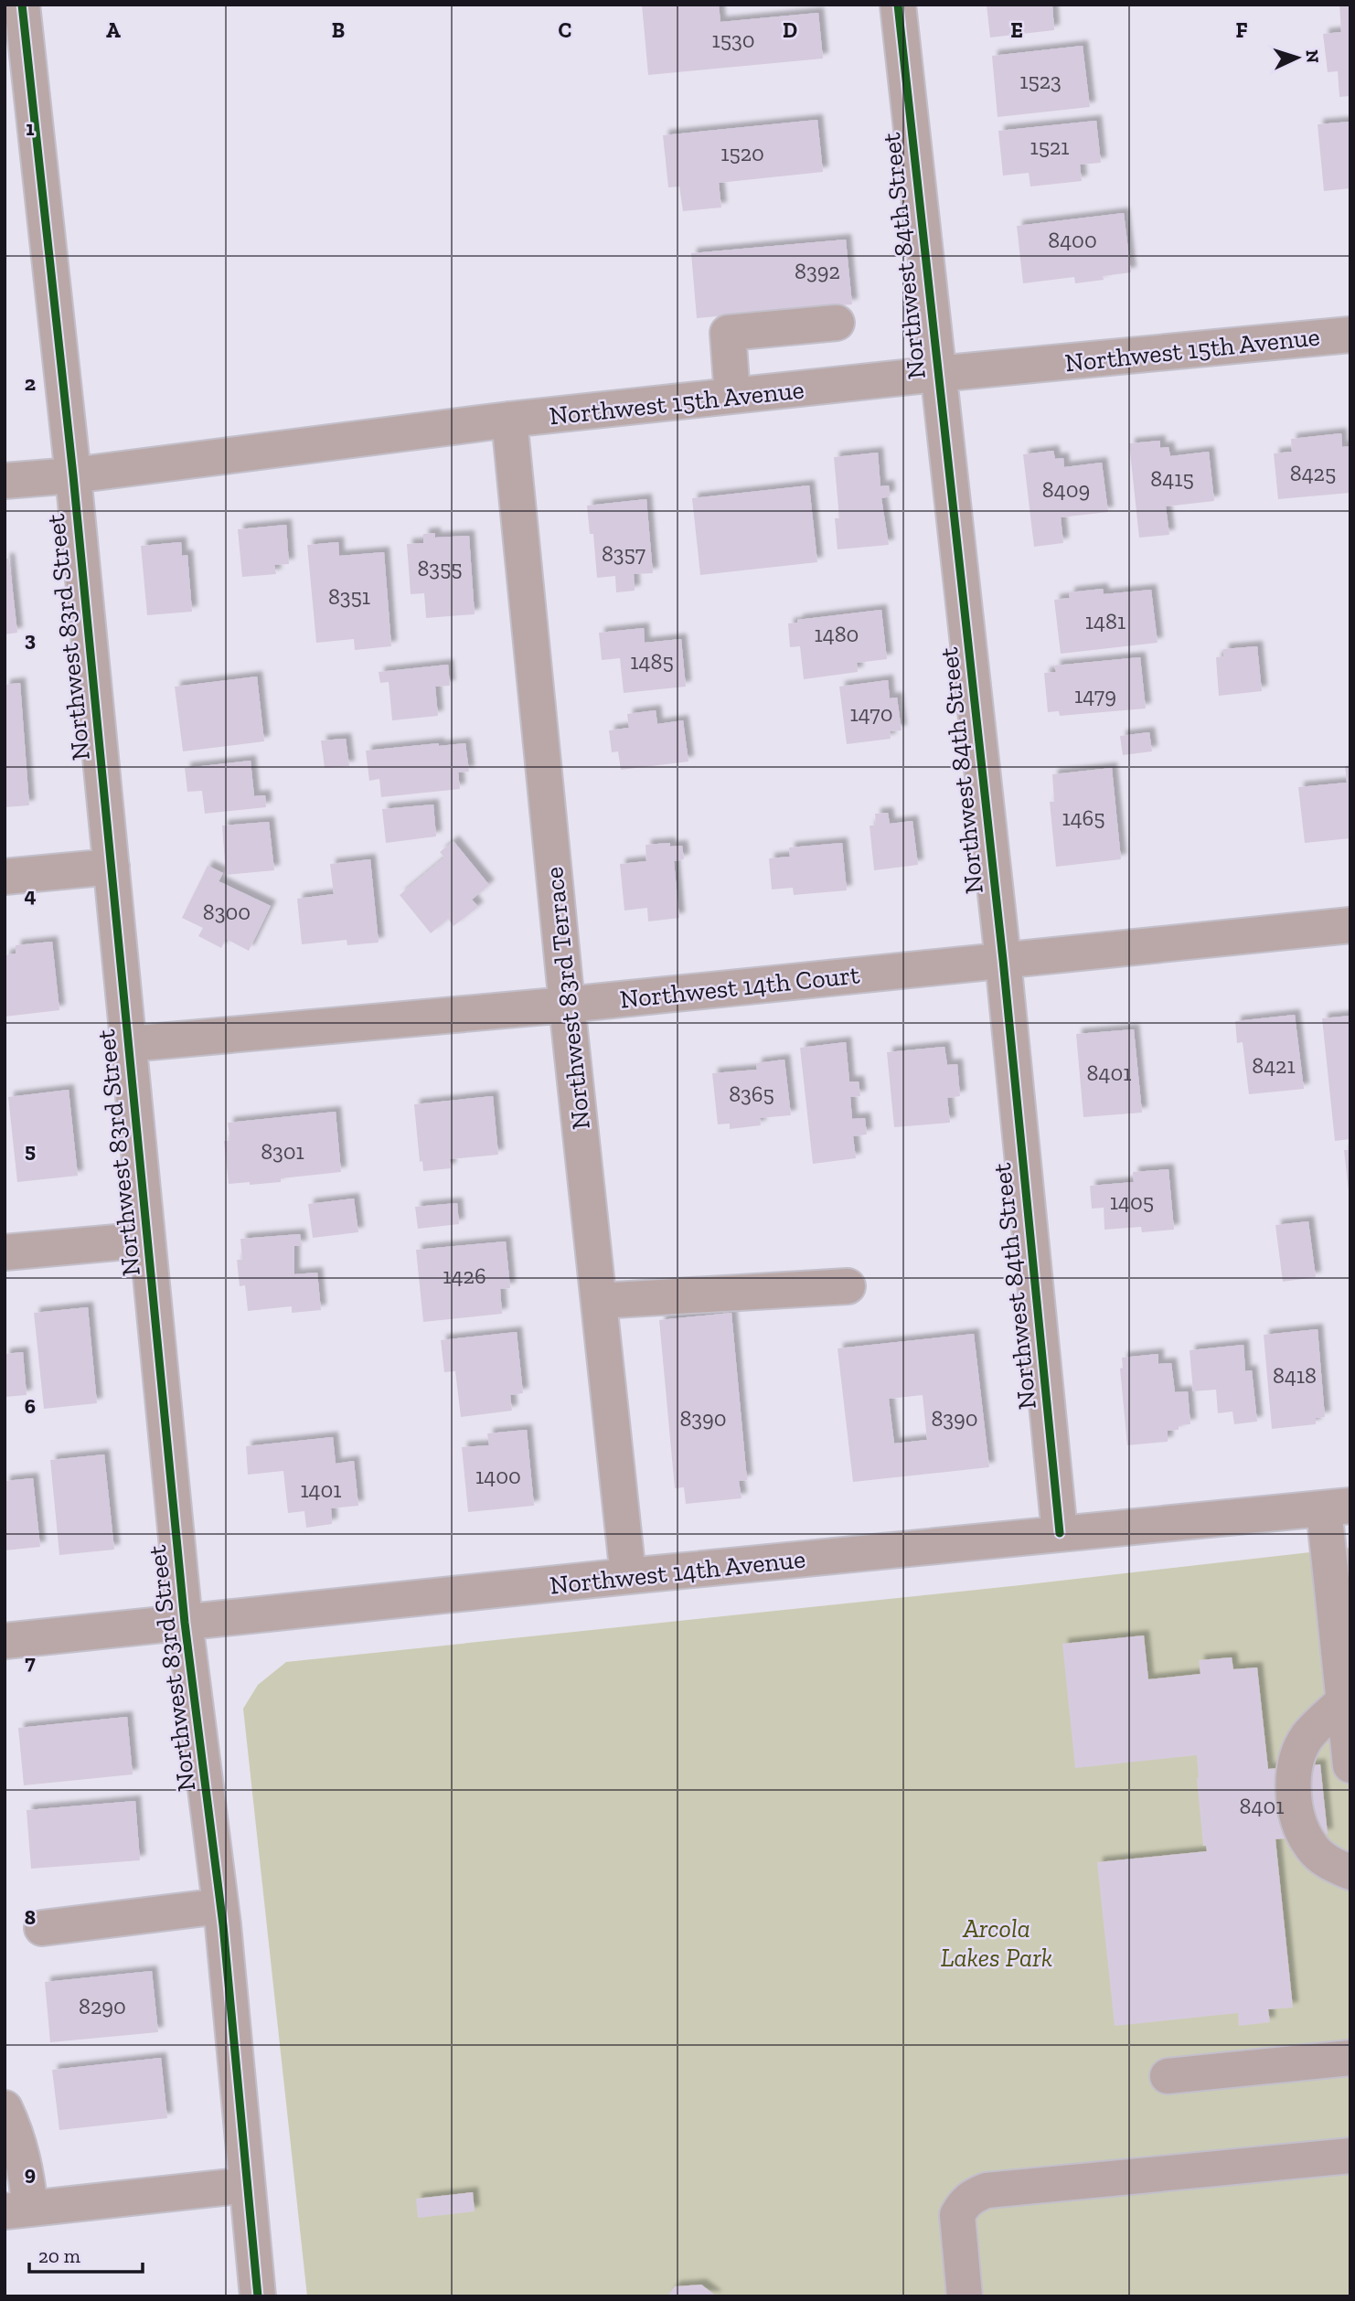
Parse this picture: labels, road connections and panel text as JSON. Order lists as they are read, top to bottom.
{
  "streets": {
    "street": [
      "Northwest 84th Street",
      "Northwest 15th Avenue",
      "Northwest 83rd Street",
      "Northwest 14th Court",
      "Northwest 83rd Terrace",
      "Northwest 14th Avenue"
    ]
  },
  "crossings": [
    ["Northwest 84th Street", "Northwest 15th Avenue"],
    ["Northwest 84th Street", "Northwest 14th Court"],
    ["Northwest 84th Street", "Northwest 14th Avenue"],
    ["Northwest 15th Avenue", "Northwest 83rd Street"],
    ["Northwest 15th Avenue", "Northwest 83rd Terrace"],
    ["Northwest 83rd Street", "Northwest 14th Court"],
    ["Northwest 83rd Street", "Northwest 14th Avenue"],
    ["Northwest 14th Court", "Northwest 83rd Terrace"],
    ["Northwest 83rd Terrace", "Northwest 14th Avenue"]
  ],
  "parks": ["Arcola Lakes Park"],
  "house_numbers": [
    "1530",
    "1523",
    "1521",
    "1520",
    "8400",
    "8392",
    "8425",
    "8415",
    "8409",
    "8357",
    "8355",
    "8351",
    "1481",
    "1480",
    "1485",
    "1479",
    "1470",
    "1465",
    "8300",
    "8421",
    "8401",
    "8365",
    "8301",
    "1405",
    "1426",
    "8418",
    "8390",
    "8390",
    "1400",
    "1401",
    "8401",
    "8290"
  ],
  "scale_bar": "20 m",
  "north": "right",
  "grid": {
    "columns": [
      "A",
      "B",
      "C",
      "D",
      "E",
      "F"
    ],
    "rows": [
      "1",
      "2",
      "3",
      "4",
      "5",
      "6",
      "7",
      "8",
      "9"
    ]
  }
}
